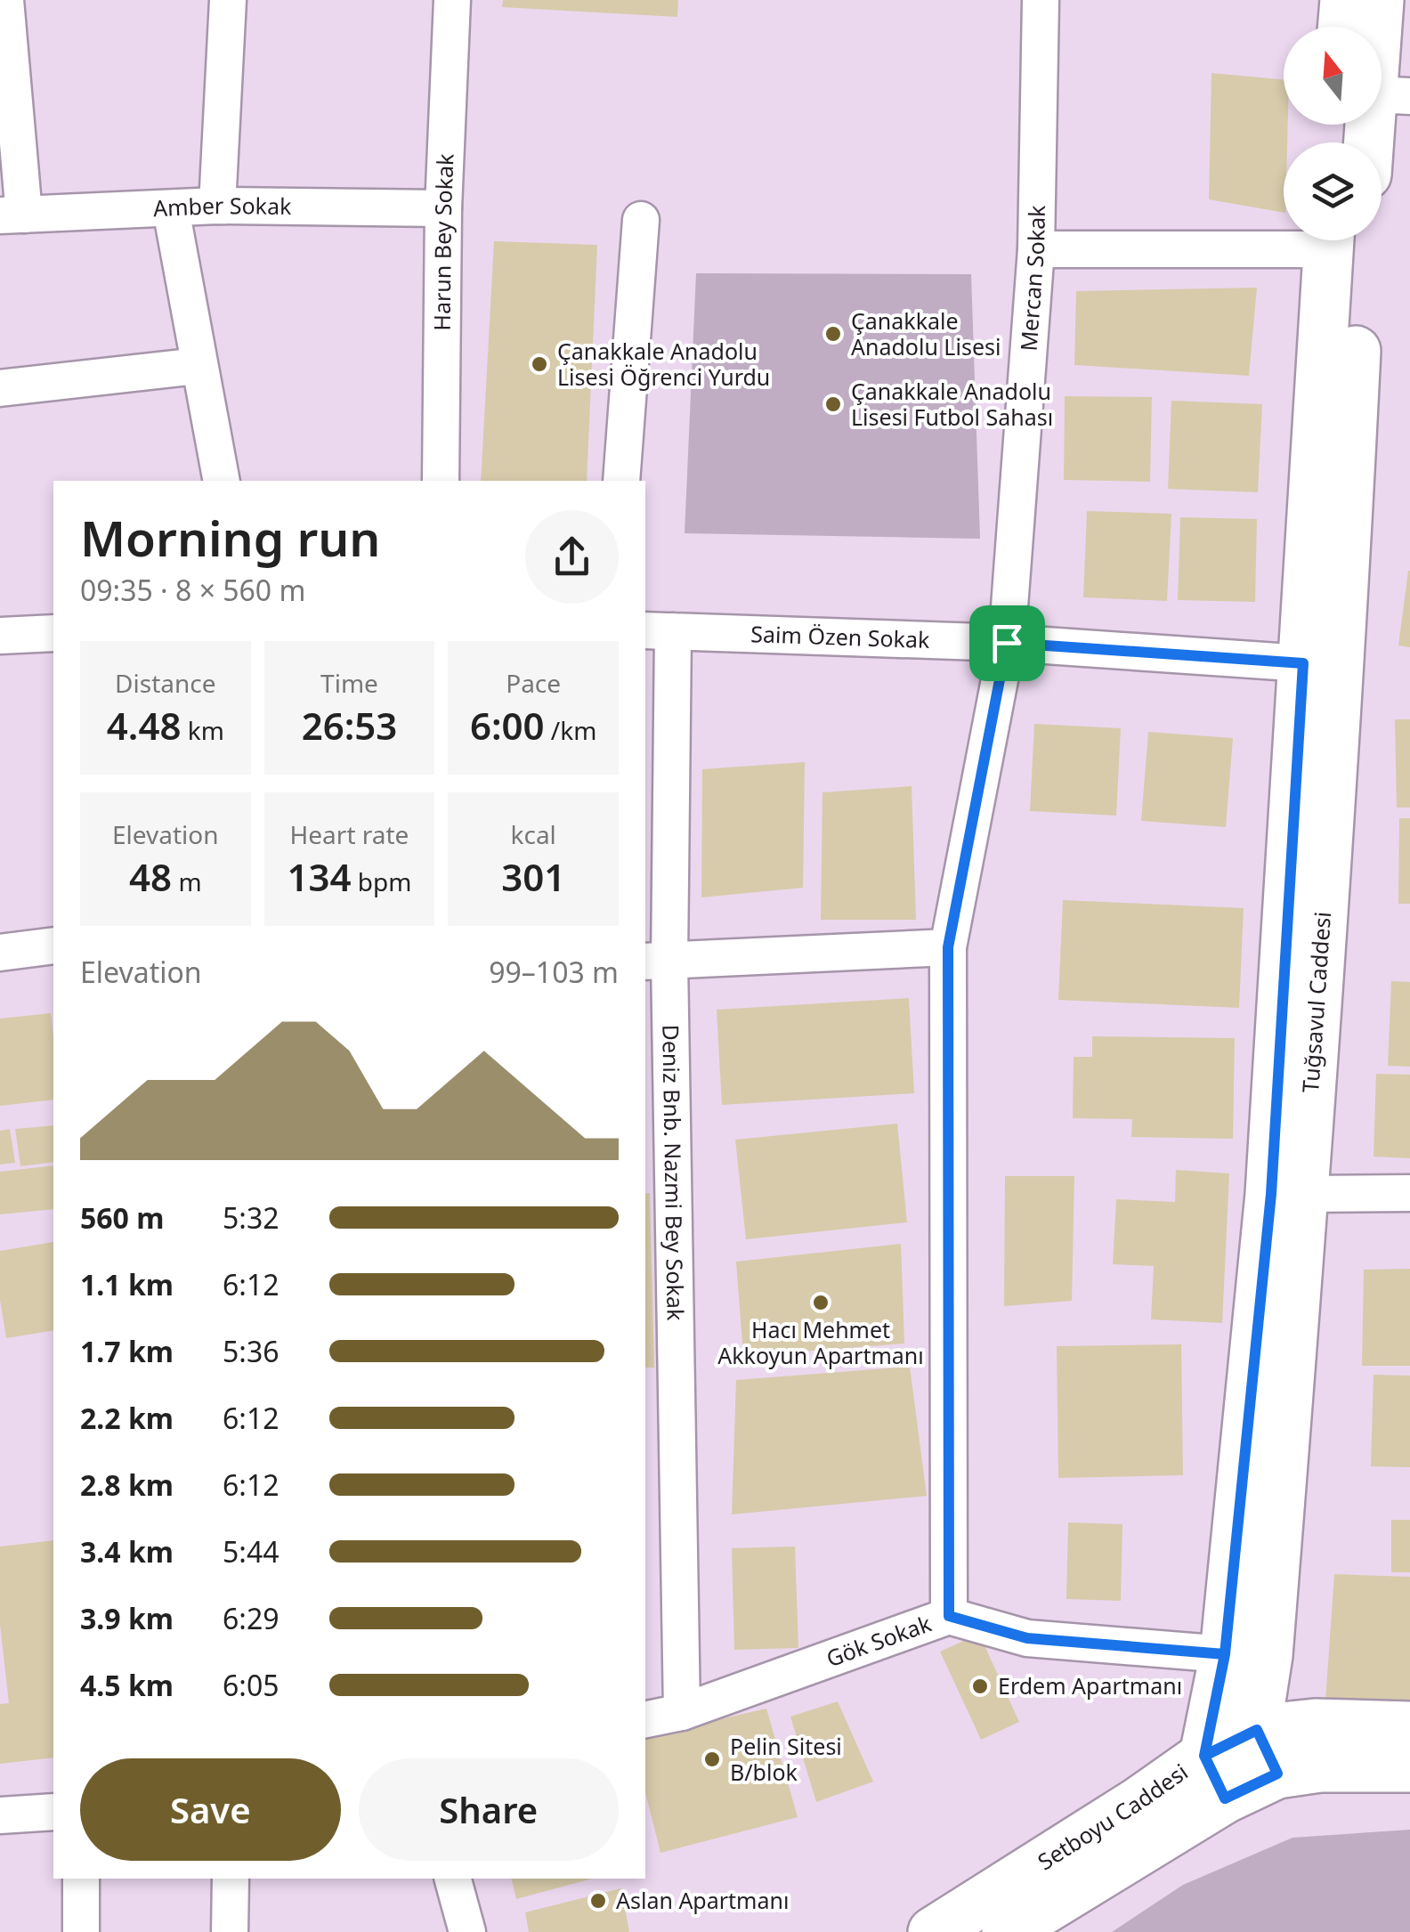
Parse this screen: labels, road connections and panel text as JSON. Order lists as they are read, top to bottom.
{
  "streets": {
    "main road": ["Tuğsavul Caddesi", "Setboyu Caddesi"],
    "street": [
      "Amber Sokak",
      "Harun Bey Sokak",
      "Mercan Sokak",
      "Saim Özen Sokak",
      "Deniz Bnb. Nazmi Bey Sokak",
      "Gök Sokak"
    ]
  },
  "crossings": [
    ["Amber Sokak", "Harun Bey Sokak"],
    ["Mercan Sokak", "Saim Özen Sokak"],
    ["Mercan Sokak", "Gök Sokak"],
    ["Saim Özen Sokak", "Deniz Bnb. Nazmi Bey Sokak"],
    ["Tuğsavul Caddesi", "Setboyu Caddesi"],
    ["Deniz Bnb. Nazmi Bey Sokak", "Gök Sokak"]
  ],
  "places": [
    "Çanakkale Anadolu Lisesi",
    "Çanakkale Anadolu Lisesi Öğrenci Yurdu",
    "Çanakkale Anadolu Lisesi Futbol Sahası",
    "Hacı Mehmet Akkoyun Apartmanı",
    "Erdem Apartmanı",
    "Pelin Sitesi B/blok",
    "Aslan Apartmanı"
  ],
  "north": "top",
  "page": {
    "heading": ["Morning run", "09:35 · 8 × 560 m"],
    "stats": [
      ["Distance", "4.48 km"],
      ["Time", "26:53"],
      ["Pace", "6:00 /km"],
      ["Elevation", "48 m"],
      ["Heart rate", "134 bpm"],
      ["kcal", "301"]
    ],
    "chart": ["Elevation", "99–103 m"],
    "list": [
      {
        "name": "560 m",
        "note": "5:32"
      },
      {
        "name": "1.1 km",
        "note": "6:12"
      },
      {
        "name": "1.7 km",
        "note": "5:36"
      },
      {
        "name": "2.2 km",
        "note": "6:12"
      },
      {
        "name": "2.8 km",
        "note": "6:12"
      },
      {
        "name": "3.4 km",
        "note": "5:44"
      },
      {
        "name": "3.9 km",
        "note": "6:29"
      },
      {
        "name": "4.5 km",
        "note": "6:05"
      }
    ],
    "buttons": ["Save", "Share"]
  }
}
